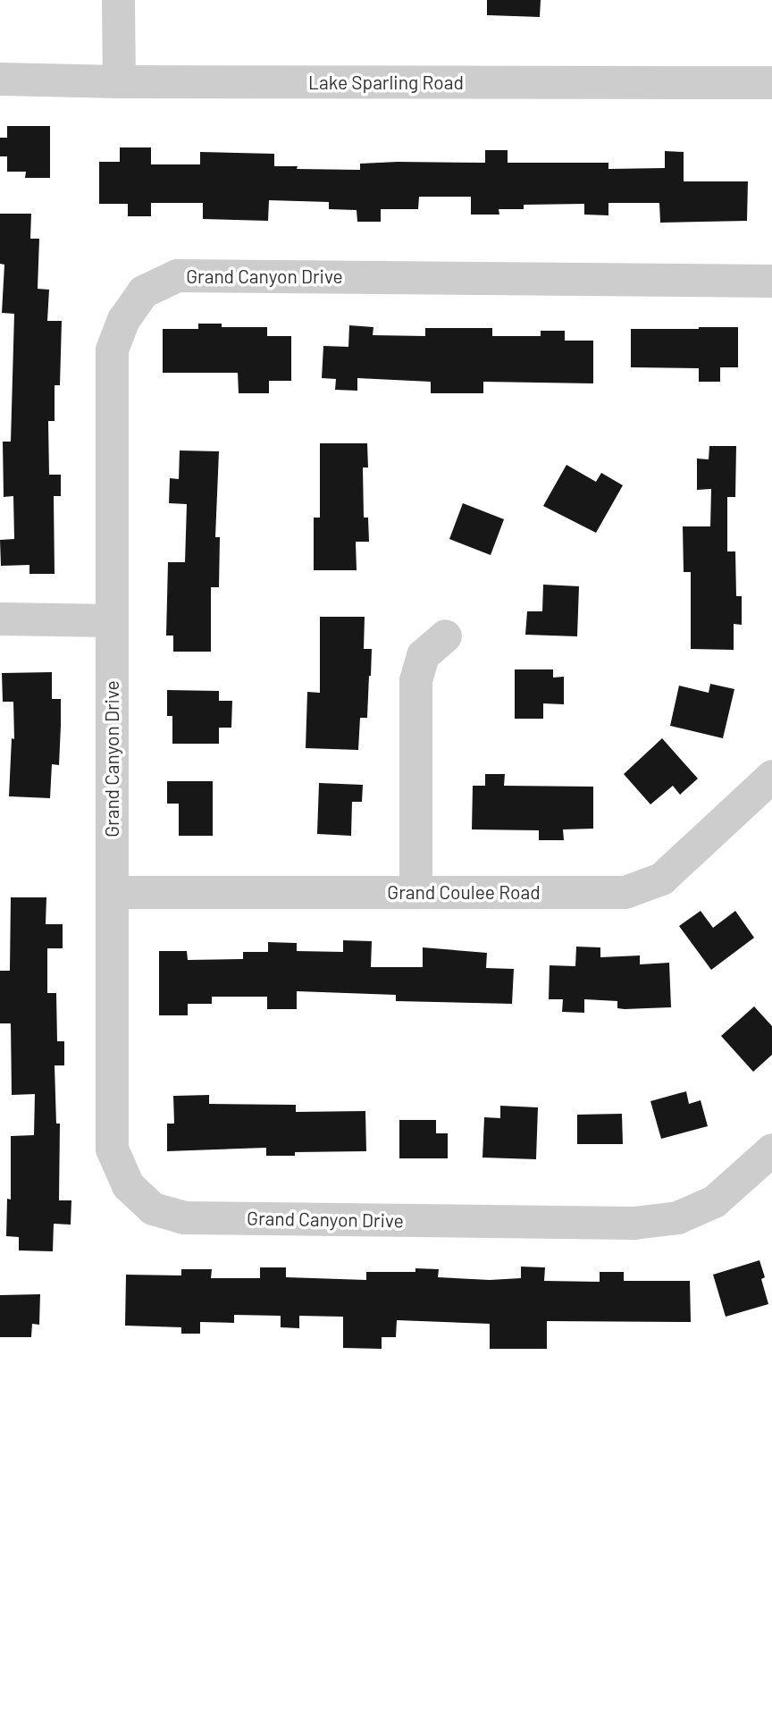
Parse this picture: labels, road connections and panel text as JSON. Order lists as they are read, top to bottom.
{
  "streets": {
    "street": ["Lake Sparling Road", "Grand Canyon Drive", "Grand Coulee Road"]
  },
  "crossings": [
    ["Grand Canyon Drive", "Grand Coulee Road"]
  ]
}
